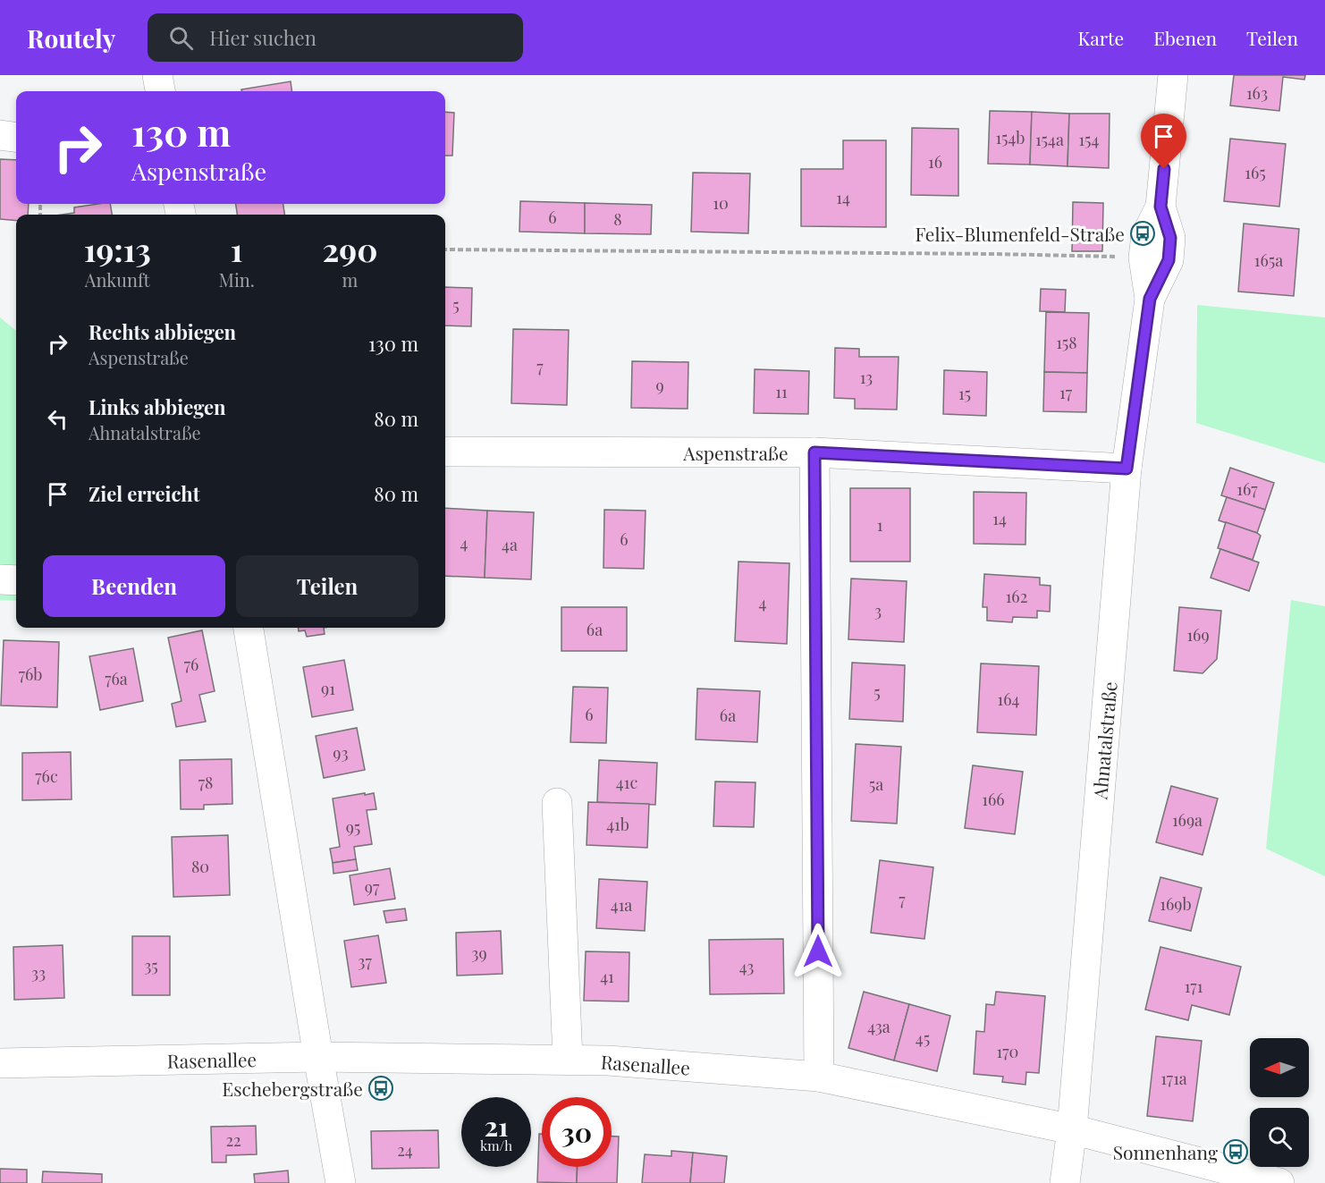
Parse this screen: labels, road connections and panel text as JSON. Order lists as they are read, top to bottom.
{
  "streets": {
    "street": ["Aspenstraße", "Ahnatalstraße", "Rasenallee"]
  },
  "crossings": [
    ["Aspenstraße", "Ahnatalstraße"],
    ["Ahnatalstraße", "Rasenallee"]
  ],
  "places": {
    "bus stop": ["Felix-Blumenfeld-Straße", "Eschebergstraße", "Sonnenhang"]
  },
  "house_numbers": [
    "163",
    "154b",
    "154a",
    "154",
    "16",
    "165",
    "14",
    "10",
    "6",
    "8",
    "165a",
    "5",
    "158",
    "7",
    "13",
    "9",
    "11",
    "17",
    "15",
    "167",
    "14",
    "1",
    "6",
    "4",
    "4a",
    "162",
    "4",
    "3",
    "6a",
    "169",
    "76",
    "76b",
    "76a",
    "91",
    "5",
    "164",
    "6",
    "6a",
    "93",
    "76c",
    "78",
    "41c",
    "5a",
    "166",
    "169a",
    "41b",
    "95",
    "80",
    "97",
    "7",
    "169b",
    "41a",
    "39",
    "37",
    "35",
    "43",
    "33",
    "41",
    "171",
    "43a",
    "45",
    "170",
    "171a",
    "22",
    "24"
  ],
  "north": "left",
  "page": {
    "header": "Routely",
    "search": "Hier suchen",
    "nav": ["Karte", "Ebenen", "Teilen"],
    "turn": ["130 m", "Aspenstraße"],
    "eta": [
      "19:13",
      "Ankunft",
      "1",
      "Min.",
      "290",
      "m"
    ],
    "list": [
      {
        "name": "Rechts abbiegen",
        "note": "Aspenstraße",
        "value": "130 m"
      },
      {
        "name": "Links abbiegen",
        "note": "Ahnatalstraße",
        "value": "80 m"
      },
      {
        "name": "Ziel erreicht",
        "value": "80 m"
      }
    ],
    "buttons": ["Beenden", "Teilen"],
    "speed": "21 km/h",
    "limit": "30"
  }
}
